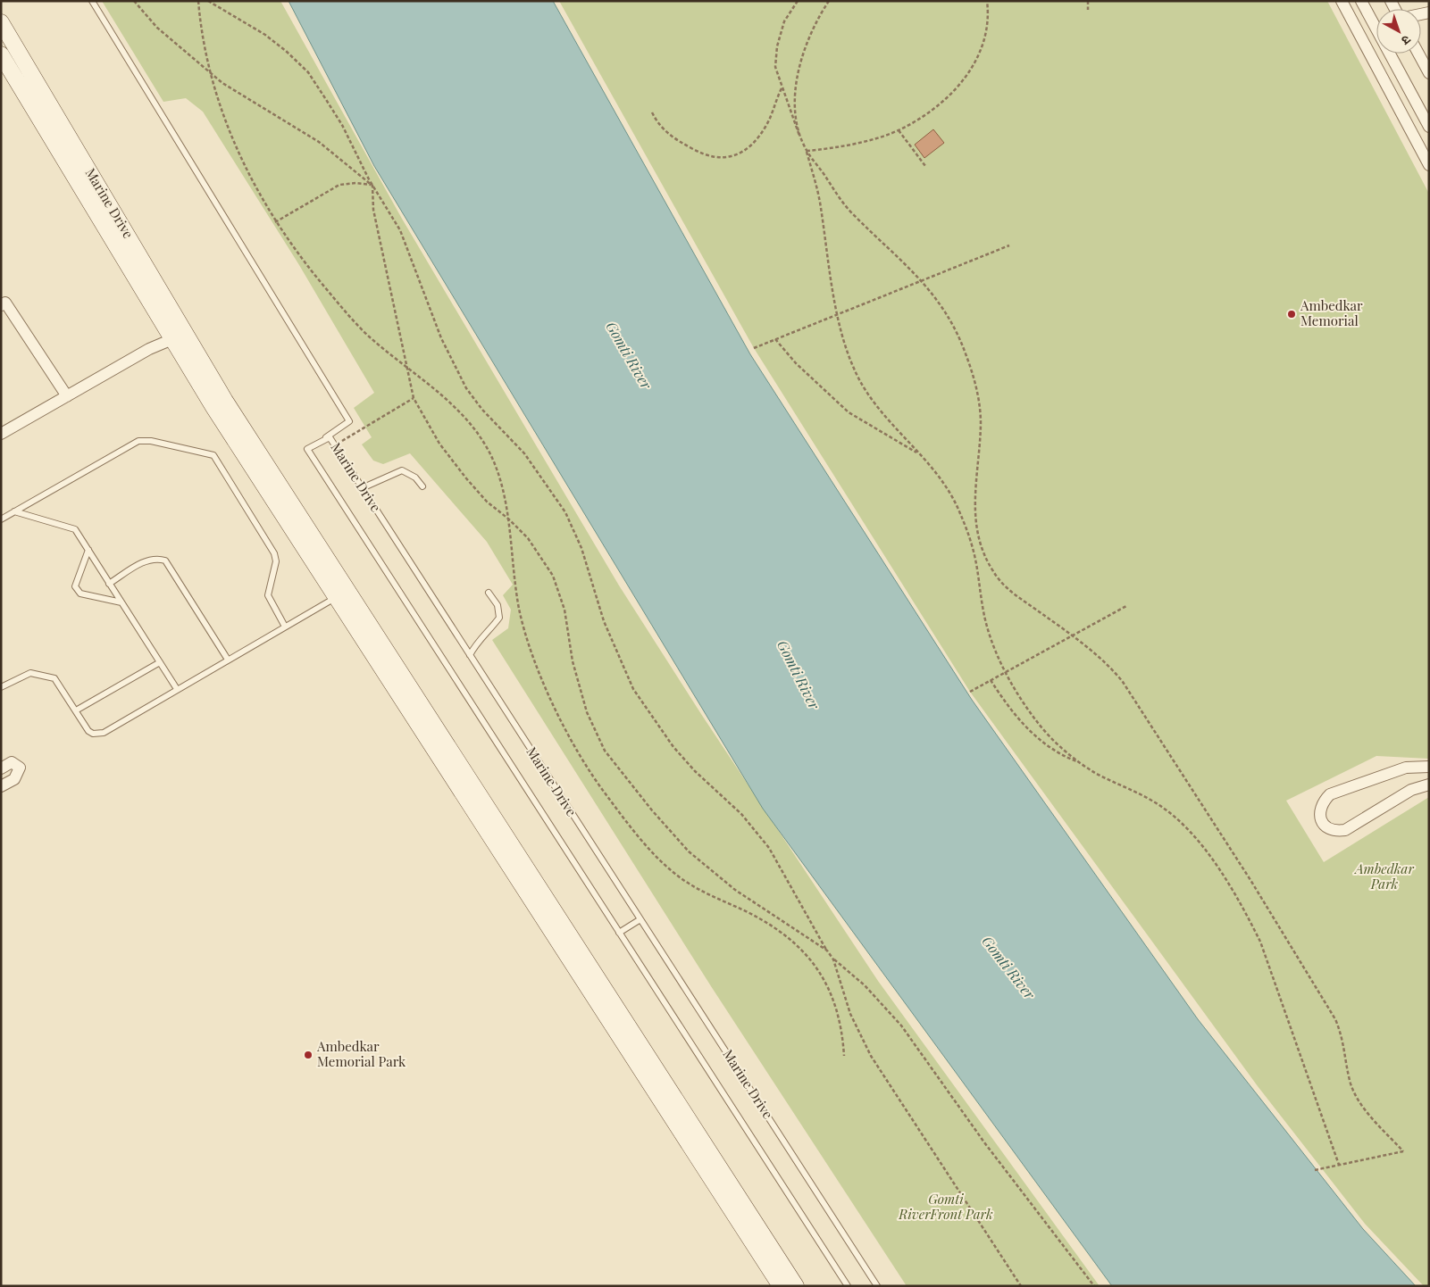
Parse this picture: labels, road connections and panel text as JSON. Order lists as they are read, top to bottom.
{
  "streets": {
    "street": ["Marine Drive"]
  },
  "water": ["Gomti River"],
  "parks": ["Ambedkar Park", "Gomti RiverFront Park"],
  "places": ["Ambedkar Memorial", "Ambedkar Memorial Park"],
  "north": "bottom right"
}
